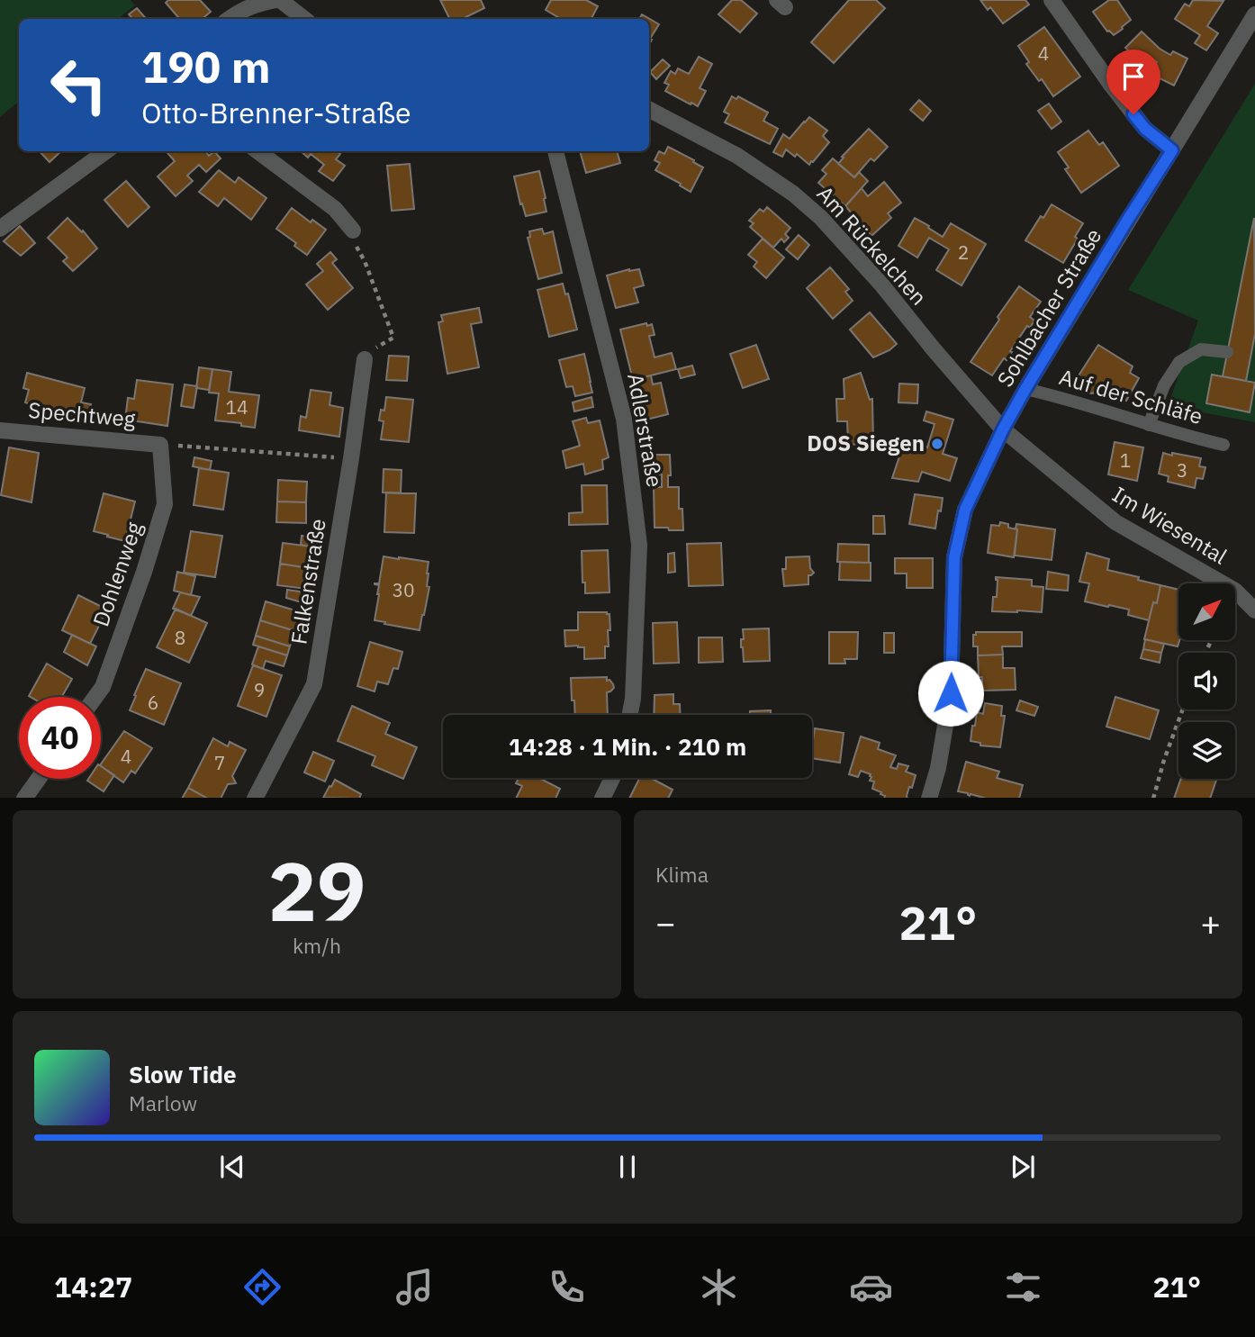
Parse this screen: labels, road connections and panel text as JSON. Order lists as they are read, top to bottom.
{
  "streets": {
    "street": [
      "Am Rückelchen",
      "Sohlbacher Straße",
      "Spechtweg",
      "Adlerstraße",
      "Im Wiesental",
      "Dohlenweg",
      "Falkenstraße"
    ],
    "lane": ["Auf der Schläfe"]
  },
  "crossings": [
    ["Am Rückelchen", "Sohlbacher Straße"],
    ["Am Rückelchen", "Im Wiesental"],
    ["Sohlbacher Straße", "Auf der Schläfe"],
    ["Sohlbacher Straße", "Im Wiesental"],
    ["Spechtweg", "Dohlenweg"]
  ],
  "places": ["DOS Siegen"],
  "house_numbers": [
    "4",
    "2",
    "14",
    "1",
    "3",
    "30",
    "8",
    "9",
    "6",
    "4",
    "7"
  ],
  "north": "top right",
  "page": {
    "turn": ["190 m", "Otto-Brenner-Straße"],
    "limit": "40",
    "trip": "14:28 · 1 Min. · 210 m",
    "tile": [
      ["29", "km/h"],
      "Klima"
    ],
    "heat": ["−", "21°", "+"],
    "song": ["Slow Tide", "Marlow"],
    "tabs": ["14:27", "21°"]
  }
}
